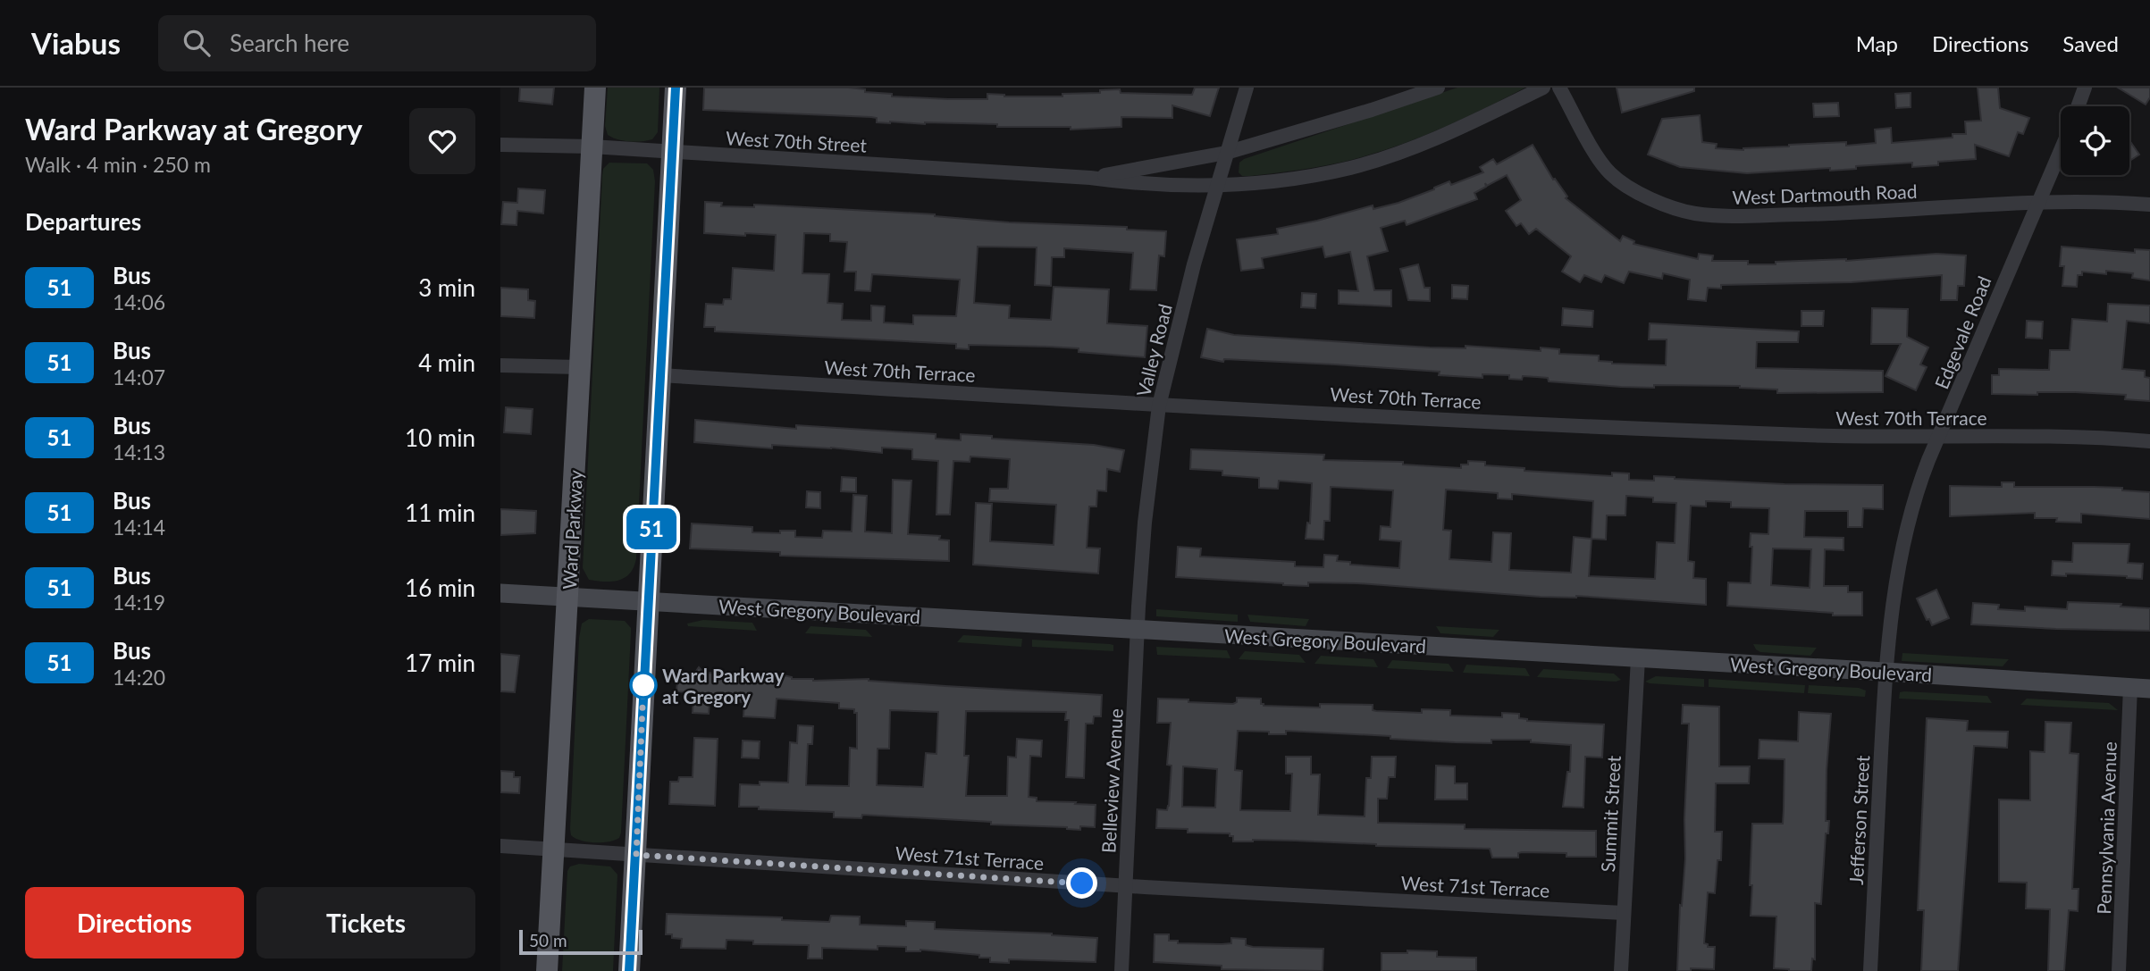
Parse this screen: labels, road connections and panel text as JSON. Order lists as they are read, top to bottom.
{
  "streets": {
    "main road": ["Ward Parkway", "West Gregory Boulevard"],
    "street": [
      "West 70th Street",
      "West Dartmouth Road",
      "Edgevale Road",
      "Valley Road",
      "West 70th Terrace",
      "Belleview Avenue",
      "Summit Street",
      "Jefferson Street",
      "Pennsylvania Avenue",
      "West 71st Terrace"
    ]
  },
  "crossings": [
    ["West 70th Street", "Valley Road"],
    ["West 70th Street", "Ward Parkway"],
    ["West Dartmouth Road", "Edgevale Road"],
    ["Edgevale Road", "West 70th Terrace"],
    ["Edgevale Road", "West Gregory Boulevard"],
    ["Edgevale Road", "Jefferson Street"],
    ["Valley Road", "West 70th Terrace"],
    ["Valley Road", "West Gregory Boulevard"],
    ["Valley Road", "Belleview Avenue"],
    ["Ward Parkway", "West Gregory Boulevard"],
    ["Ward Parkway", "West 71st Terrace"],
    ["West Gregory Boulevard", "Belleview Avenue"],
    ["West Gregory Boulevard", "Summit Street"],
    ["West Gregory Boulevard", "Jefferson Street"],
    ["West Gregory Boulevard", "Pennsylvania Avenue"],
    ["Belleview Avenue", "West 71st Terrace"],
    ["Summit Street", "West 71st Terrace"]
  ],
  "places": ["Ward Parkway at Gregory"],
  "lines": ["bus line 51"],
  "scale_bar": "50 m",
  "page": {
    "header": "Viabus",
    "search": "Search here",
    "nav": ["Map", "Directions", "Saved"],
    "heading": [
      ["Ward Parkway at Gregory", "Walk · 4 min · 250 m"],
      "Departures"
    ],
    "on_map": "51",
    "list": [
      {
        "mark": "51",
        "name": "Bus",
        "note": "14:06",
        "value": "3 min"
      },
      {
        "mark": "51",
        "name": "Bus",
        "note": "14:07",
        "value": "4 min"
      },
      {
        "mark": "51",
        "name": "Bus",
        "note": "14:13",
        "value": "10 min"
      },
      {
        "mark": "51",
        "name": "Bus",
        "note": "14:14",
        "value": "11 min"
      },
      {
        "mark": "51",
        "name": "Bus",
        "note": "14:19",
        "value": "16 min"
      },
      {
        "mark": "51",
        "name": "Bus",
        "note": "14:20",
        "value": "17 min"
      }
    ],
    "buttons": ["Directions", "Tickets"],
    "scale": "50 m"
  }
}
